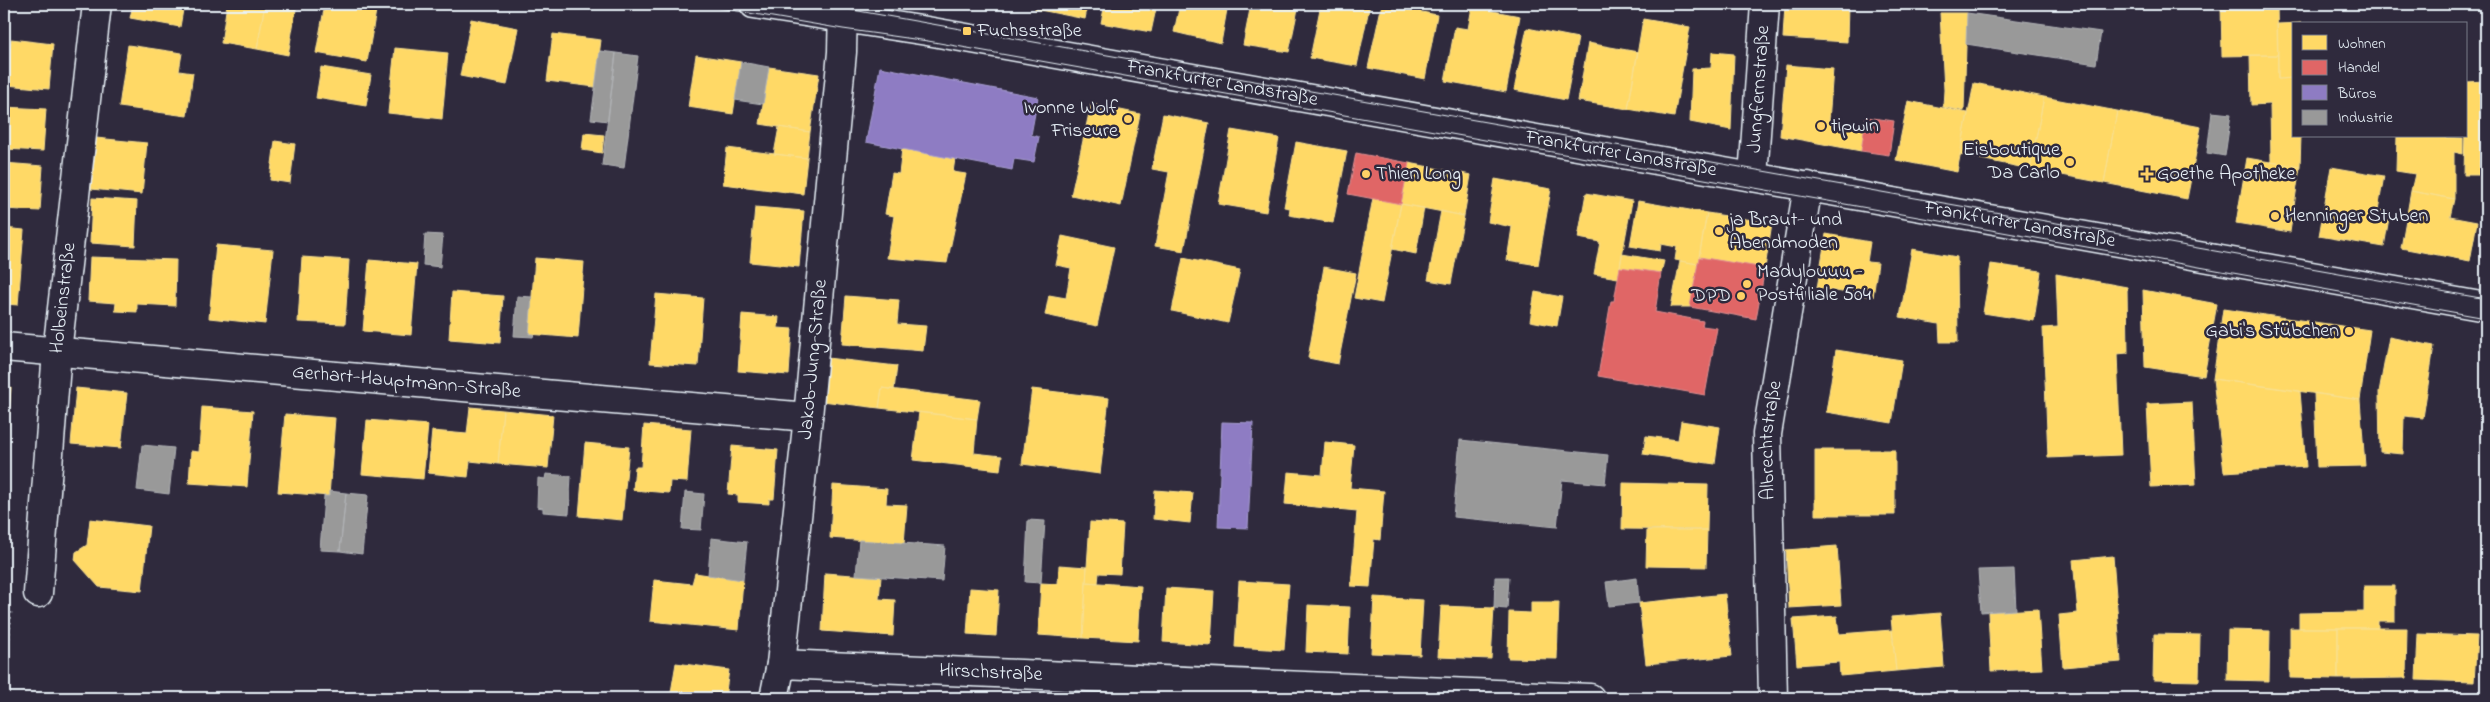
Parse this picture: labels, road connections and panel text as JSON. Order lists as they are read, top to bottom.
{
  "streets": {
    "street": [
      "Frankfurter Landstraße",
      "Jungfernstraße",
      "Holbeinstraße",
      "Jakob-Jung-Straße",
      "Gerhart-Hauptmann-Straße",
      "Albrechtstraße",
      "Hirschstraße"
    ]
  },
  "crossings": [
    ["Frankfurter Landstraße", "Jungfernstraße"],
    ["Frankfurter Landstraße", "Jakob-Jung-Straße"],
    ["Frankfurter Landstraße", "Albrechtstraße"],
    ["Holbeinstraße", "Gerhart-Hauptmann-Straße"],
    ["Jakob-Jung-Straße", "Gerhart-Hauptmann-Straße"],
    ["Jakob-Jung-Straße", "Hirschstraße"]
  ],
  "places": {
    "transit": ["Fuchsstraße"],
    "other": [
      "Ivonne Wolf Friseure",
      "tipwin",
      "Eisboutique Da Carlo",
      "Thien Long",
      "Henninger Stuben",
      "ja Braut- und Abendmoden",
      "Madylouuu - Postfiliale 504",
      "DPD",
      "Gabi's Stübchen"
    ],
    "health": ["Goethe Apotheke"]
  },
  "legend": [
    "Wohnen",
    "Handel",
    "Büros",
    "Industrie"
  ]
}
